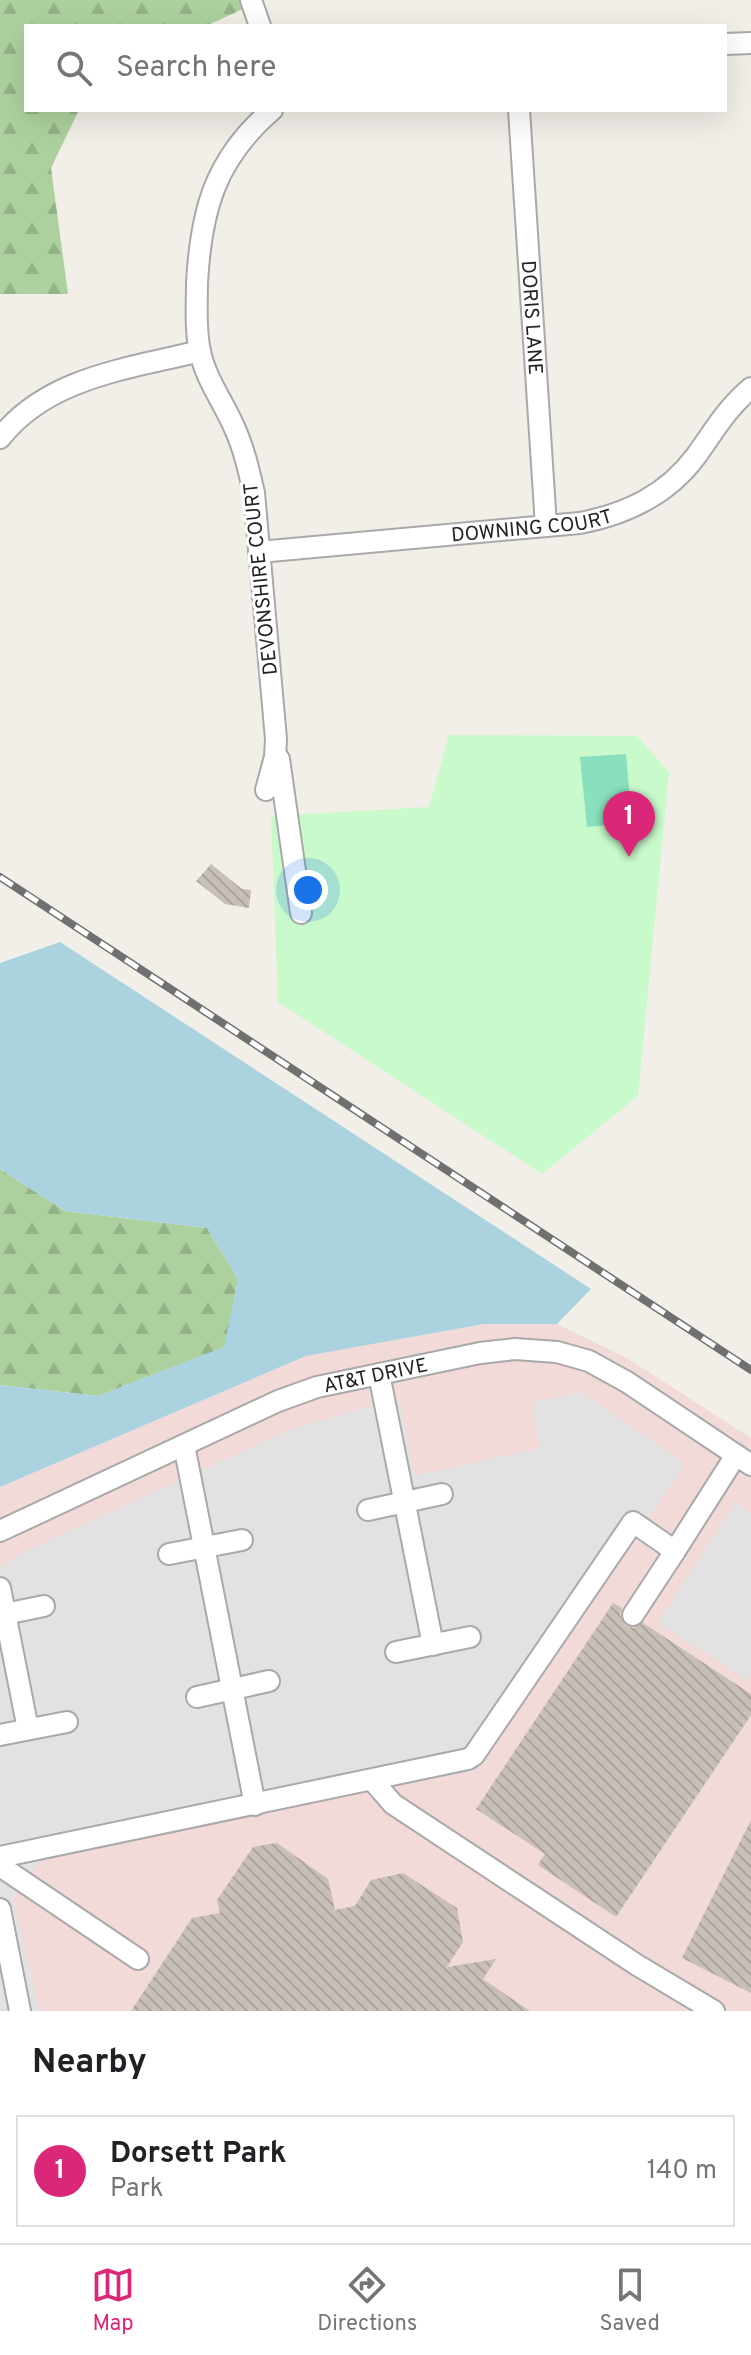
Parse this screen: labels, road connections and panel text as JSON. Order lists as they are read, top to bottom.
{
  "streets": {
    "street": [
      "DORIS LANE",
      "DOWNING COURT",
      "DEVONSHIRE COURT",
      "AT&T DRIVE"
    ]
  },
  "crossings": [
    ["DORIS LANE", "DOWNING COURT"],
    ["DOWNING COURT", "DEVONSHIRE COURT"]
  ],
  "page": {
    "search": "Search here",
    "pins": "1",
    "heading": "Nearby",
    "list": [
      {
        "mark": "1",
        "name": "Dorsett Park",
        "note": "Park",
        "value": "140 m"
      }
    ],
    "nav": ["Map", "Directions", "Saved"]
  }
}
